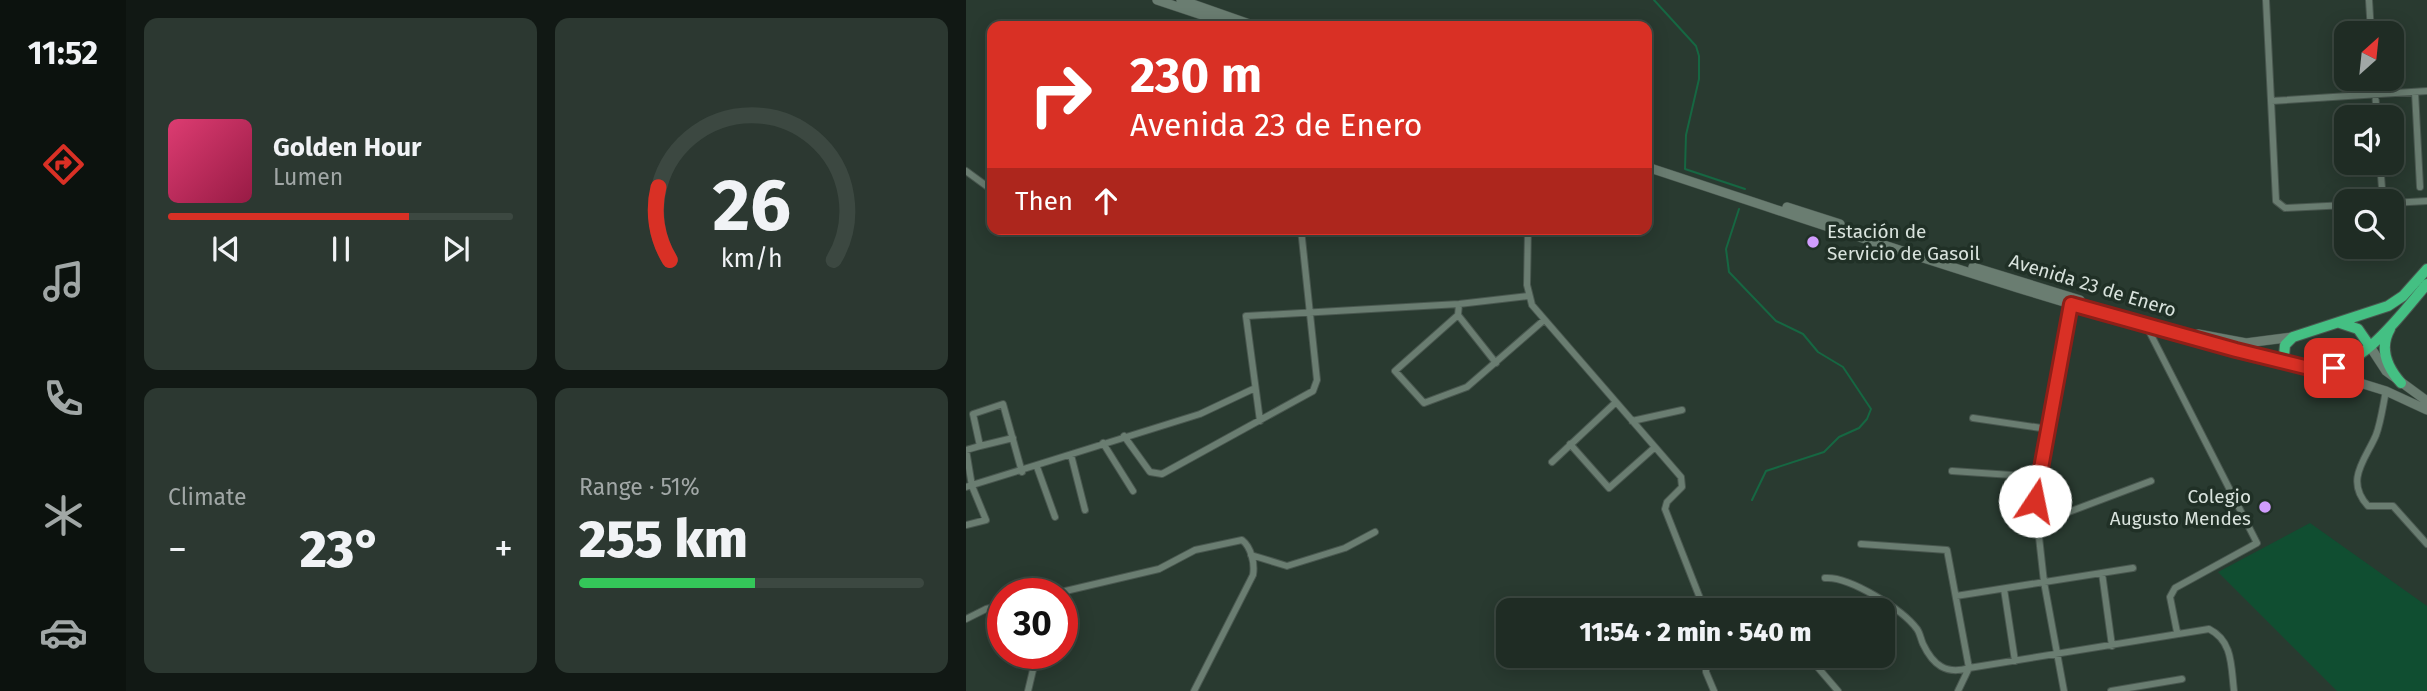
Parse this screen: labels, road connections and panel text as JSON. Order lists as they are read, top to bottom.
{
  "streets": {
    "main road": ["Avenida 23 de Enero"]
  },
  "places": ["Estación de Servicio de Gasoil", "Colegio Augusto Mendes"],
  "north": "top right",
  "page": {
    "tabs": "11:52",
    "turn": ["230 m", "Avenida 23 de Enero"],
    "song": ["Golden Hour", "Lumen"],
    "then": "Then",
    "tile": [
      "Climate",
      ["Range · 51%", "255 km"]
    ],
    "heat": ["−", "23°", "+"],
    "limit": "30",
    "trip": "11:54 · 2 min · 540 m",
    "gauge": ["26", "km/h"]
  }
}
